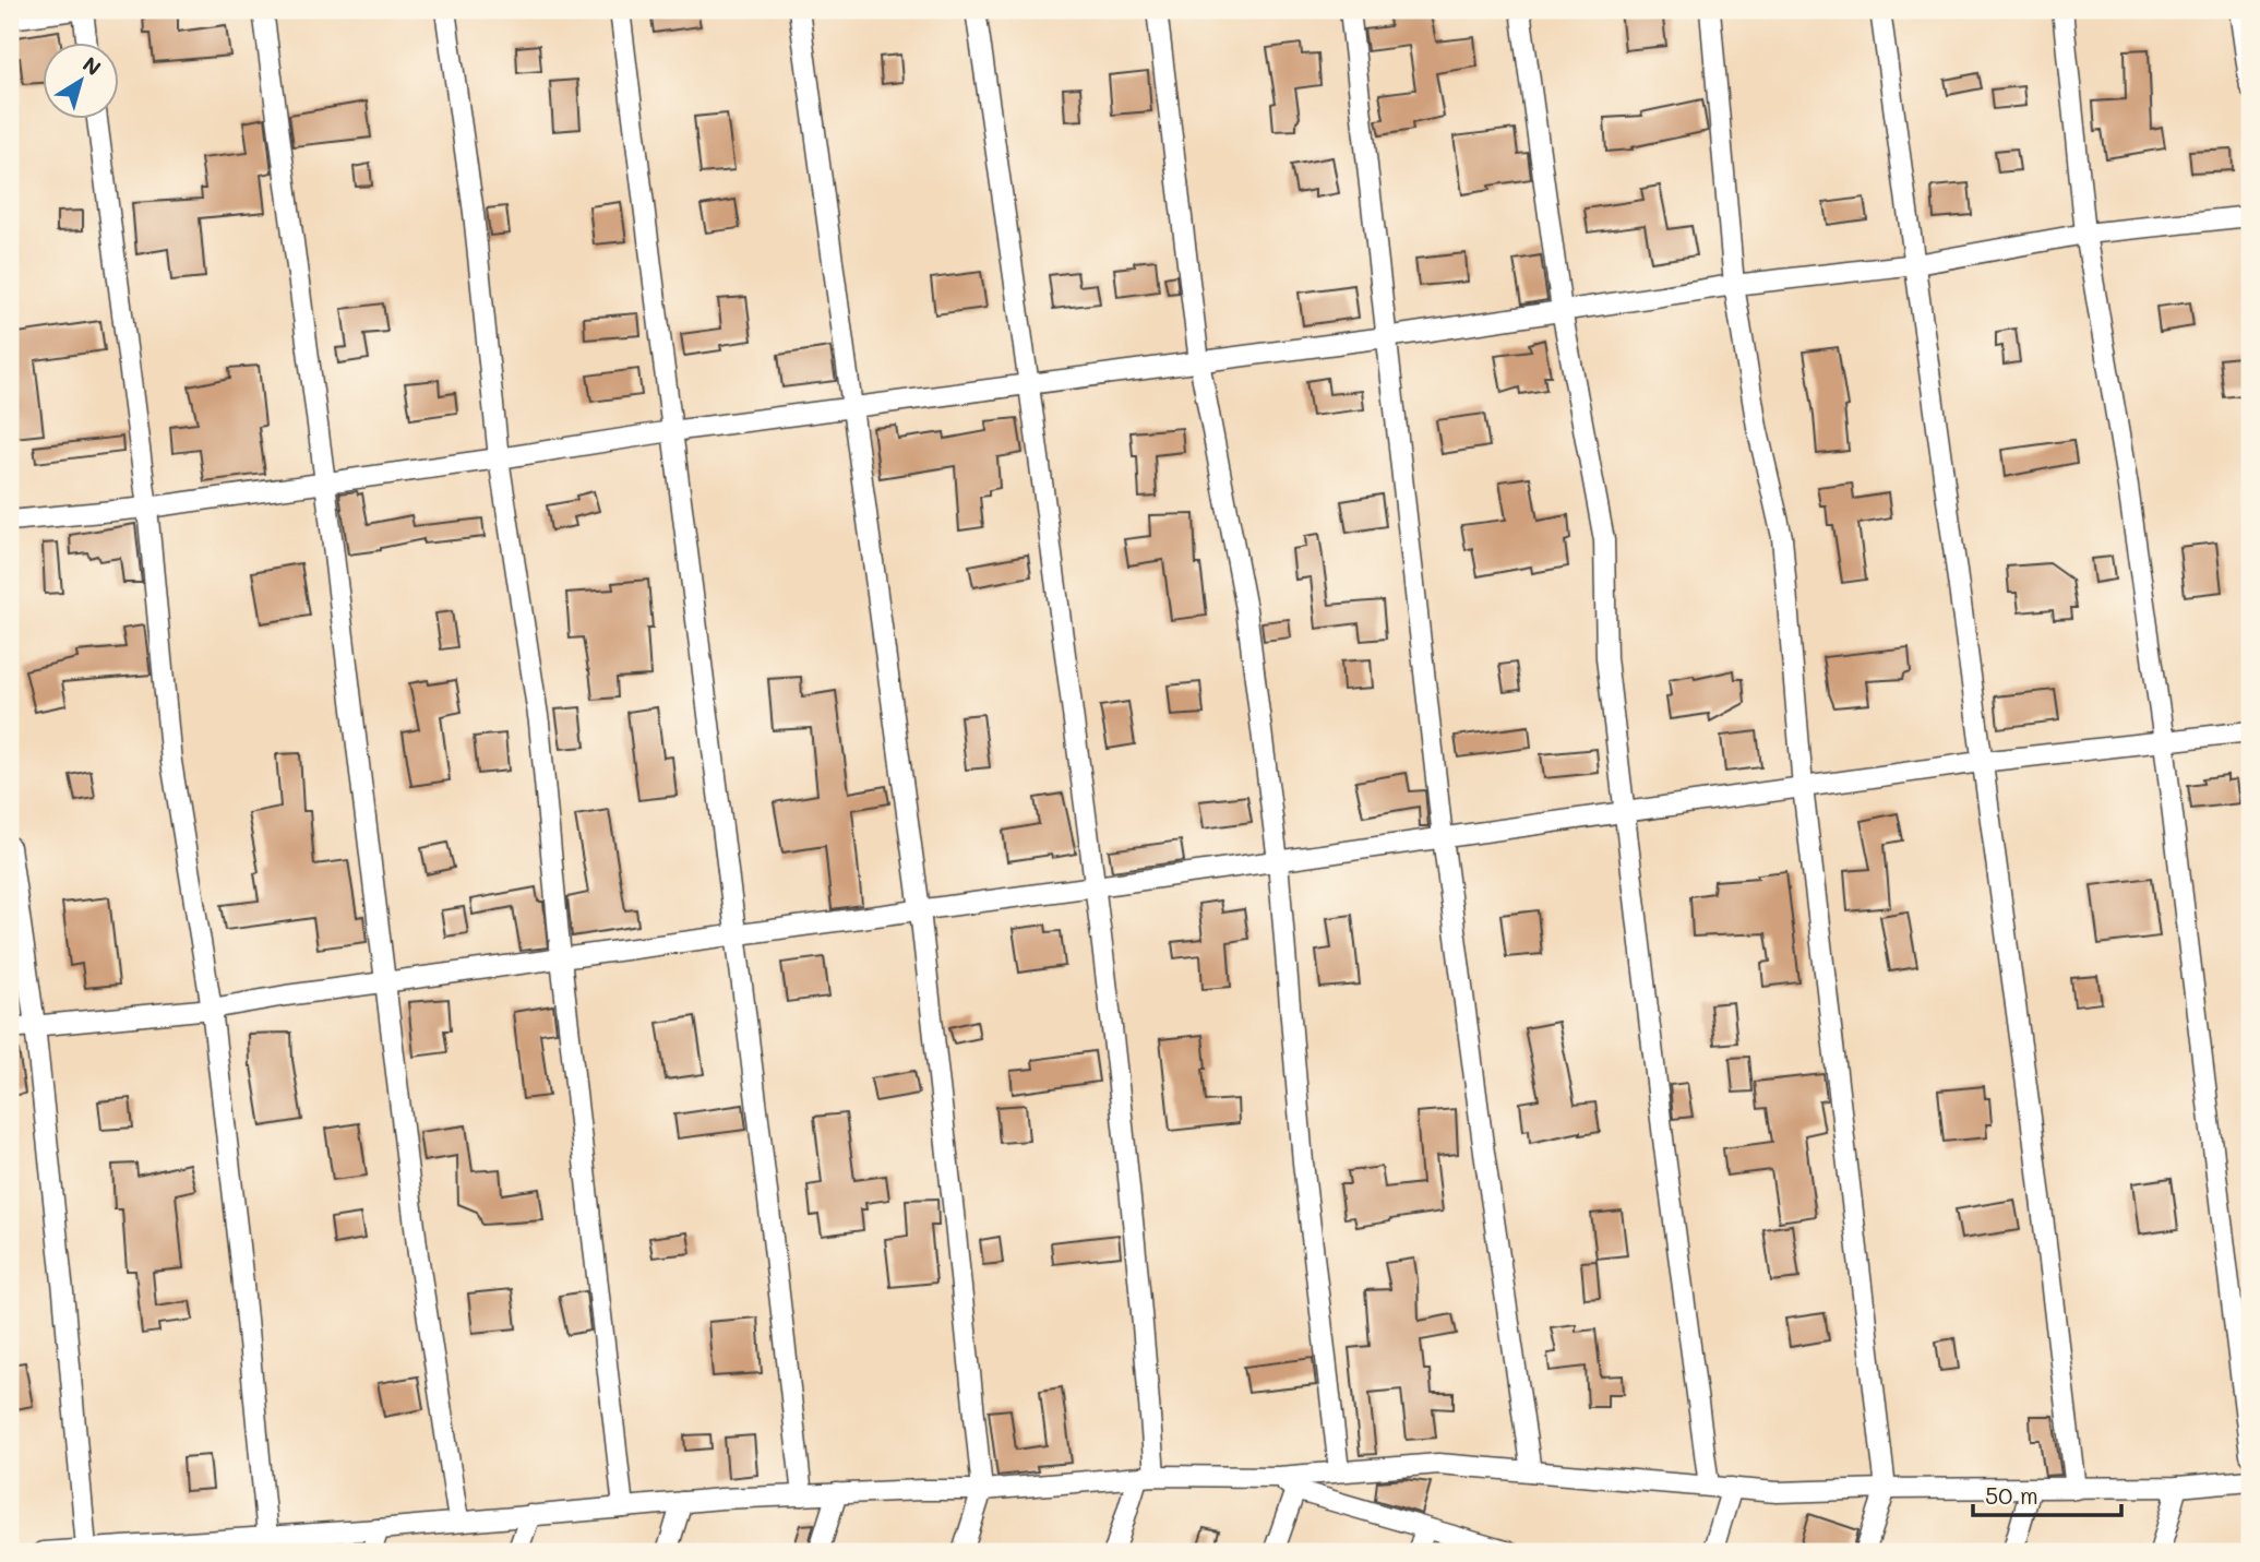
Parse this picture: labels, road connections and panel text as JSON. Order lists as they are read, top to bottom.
{
  "scale_bar": "50 m",
  "north": "top right"
}
